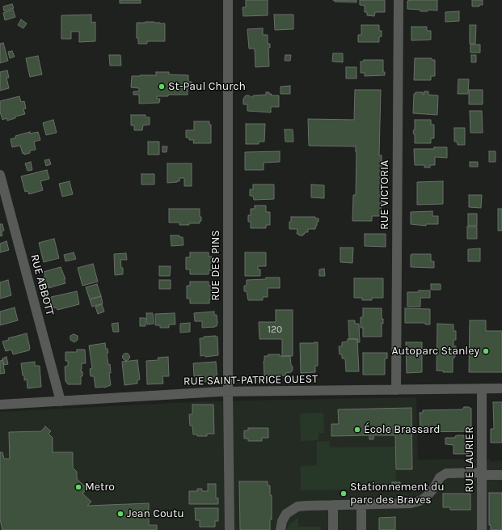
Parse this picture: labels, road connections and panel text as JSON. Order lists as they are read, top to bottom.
{
  "streets": {
    "street": [
      "RUE VICTORIA",
      "RUE DES PINS",
      "RUE ABBOTT",
      "RUE SAINT-PATRICE OUEST",
      "RUE LAURIER"
    ]
  },
  "crossings": [
    ["RUE VICTORIA", "RUE SAINT-PATRICE OUEST"],
    ["RUE DES PINS", "RUE SAINT-PATRICE OUEST"],
    ["RUE ABBOTT", "RUE SAINT-PATRICE OUEST"],
    ["RUE SAINT-PATRICE OUEST", "RUE LAURIER"]
  ],
  "places": [
    "St-Paul Church",
    "Autoparc Stanley",
    "École Brassard",
    "Metro",
    "Stationnement du parc des Braves",
    "Jean Coutu"
  ],
  "house_numbers": ["120"]
}
